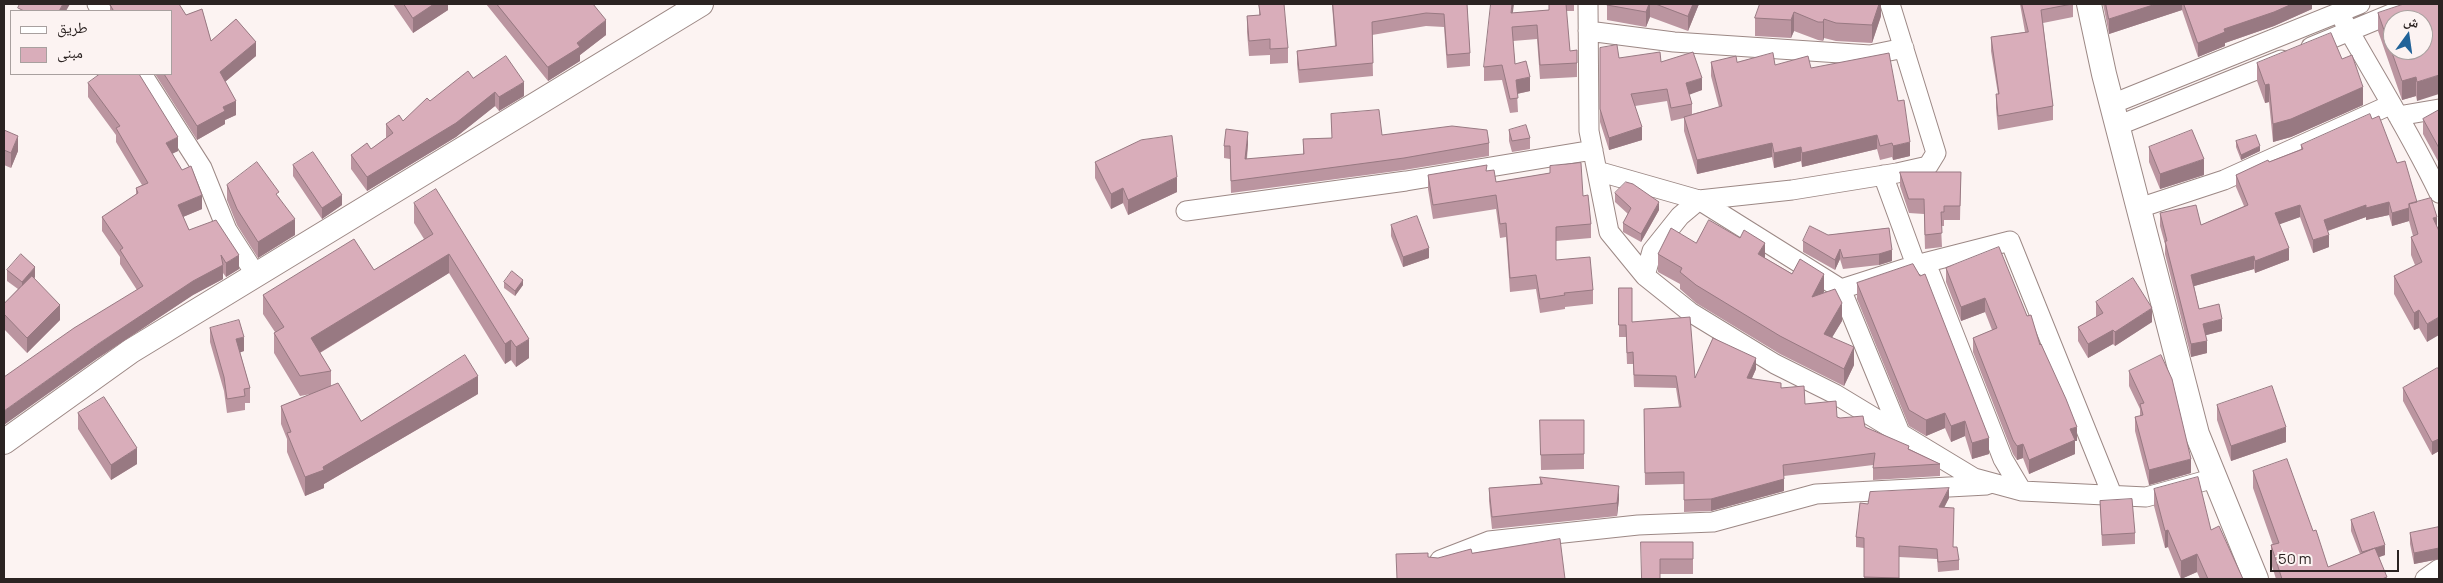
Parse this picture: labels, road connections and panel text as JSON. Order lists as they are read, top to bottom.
{
  "legend": ["طريق", "مبنى"],
  "scale_bar": "50 m",
  "north": "top"
}
